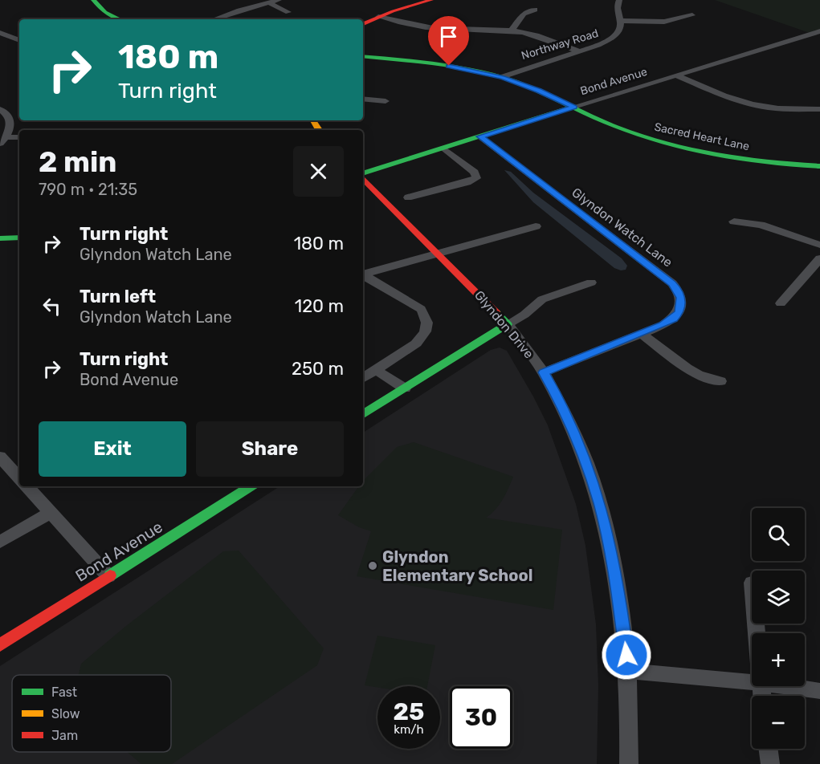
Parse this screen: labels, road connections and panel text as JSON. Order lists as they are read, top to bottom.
{
  "streets": {
    "street": [
      "Northway Road",
      "Bond Avenue",
      "Sacred Heart Lane",
      "Glyndon Watch Lane",
      "Glyndon Drive"
    ]
  },
  "crossings": [
    ["Northway Road", "Sacred Heart Lane"],
    ["Bond Avenue", "Sacred Heart Lane"],
    ["Bond Avenue", "Glyndon Watch Lane"],
    ["Glyndon Watch Lane", "Glyndon Drive"]
  ],
  "places": ["Glyndon Elementary School"],
  "legend": ["Fast", "Slow", "Jam"],
  "page": {
    "turn": ["180 m", "Turn right"],
    "heading": ["2 min", "790 m · 21:35"],
    "list": [
      {
        "name": "Turn right",
        "note": "Glyndon Watch Lane",
        "value": "180 m"
      },
      {
        "name": "Turn left",
        "note": "Glyndon Watch Lane",
        "value": "120 m"
      },
      {
        "name": "Turn right",
        "note": "Bond Avenue",
        "value": "250 m"
      }
    ],
    "buttons": ["Exit", "Share"],
    "map_buttons": ["+", "−"],
    "speed": "25 km/h",
    "limit": "30"
  }
}
